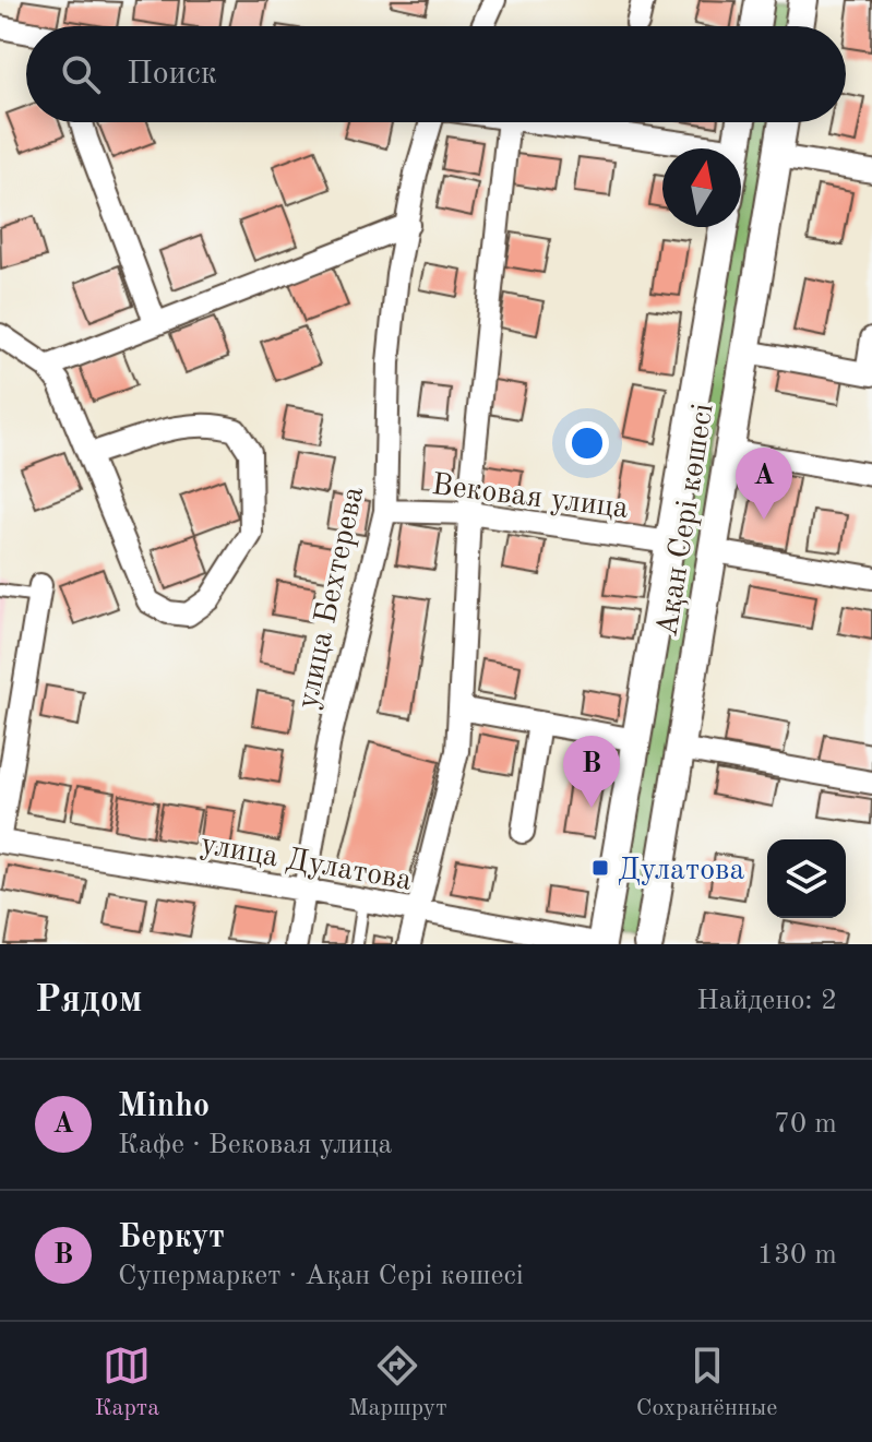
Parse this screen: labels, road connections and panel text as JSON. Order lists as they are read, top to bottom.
{
  "streets": {
    "street": [
      "Вековая улица",
      "Ақан Сері көшесі",
      "улица Бехтерева",
      "улица Дулатова"
    ]
  },
  "crossings": [
    ["Вековая улица", "Ақан Сері көшесі"],
    ["Вековая улица", "улица Бехтерева"],
    ["Ақан Сері көшесі", "улица Дулатова"],
    ["улица Бехтерева", "улица Дулатова"]
  ],
  "places": {
    "transit": ["Дулатова"]
  },
  "north": "top",
  "page": {
    "search": "Поиск",
    "pins": ["A", "B"],
    "heading": ["Рядом", "Найдено: 2"],
    "list": [
      {
        "mark": "A",
        "name": "Minho",
        "note": "Кафе · Вековая улица",
        "value": "70 m"
      },
      {
        "mark": "B",
        "name": "Беркут",
        "note": "Супермаркет · Ақан Сері көшесі",
        "value": "130 m"
      }
    ],
    "nav": ["Карта", "Маршрут", "Сохранённые"]
  }
}
